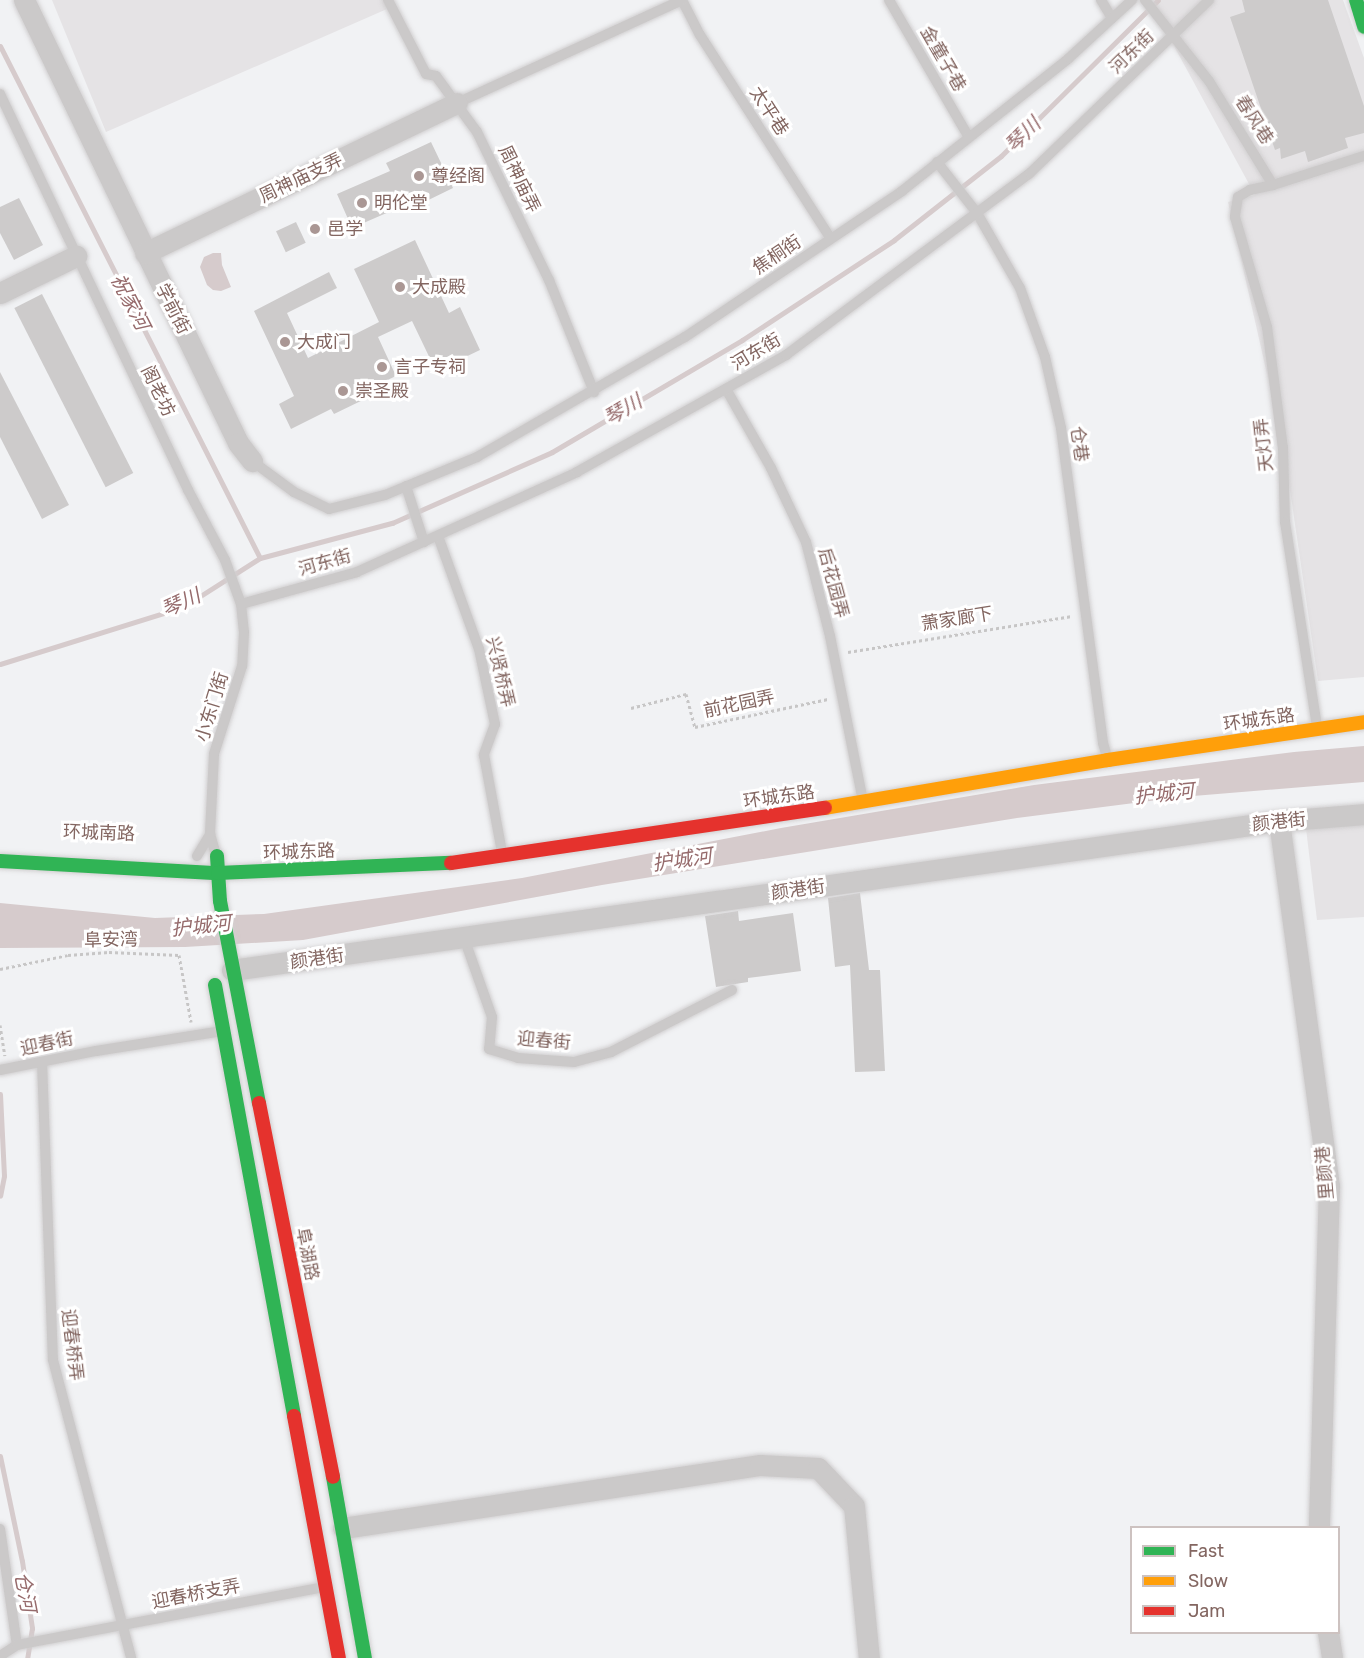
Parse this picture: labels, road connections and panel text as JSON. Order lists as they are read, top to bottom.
{
  "streets": {
    "main road": ["环城东路", "环城南路", "阜湖路"],
    "street": [
      "周神庙支弄",
      "学前街",
      "颜港街",
      "里颜港"
    ],
    "lane": [
      "河东街",
      "金童子巷",
      "太平巷",
      "春风巷",
      "周神庙弄",
      "焦桐街",
      "阁老坊",
      "仓巷",
      "天灯弄",
      "后花园弄",
      "兴贤桥弄",
      "小东门街",
      "迎春街",
      "迎春桥弄",
      "迎春桥支弄"
    ],
    "path": ["萧家廊下", "前花园弄", "阜安湾"]
  },
  "crossings": [
    ["河东街", "春风巷"],
    ["河东街", "阁老坊"],
    ["河东街", "仓巷"],
    ["河东街", "后花园弄"],
    ["河东街", "兴贤桥弄"],
    ["河东街", "小东门街"],
    ["金童子巷", "焦桐街"],
    ["太平巷", "焦桐街"],
    ["春风巷", "天灯弄"],
    ["周神庙支弄", "周神庙弄"],
    ["周神庙支弄", "学前街"],
    ["周神庙弄", "焦桐街"],
    ["焦桐街", "学前街"],
    ["焦桐街", "仓巷"],
    ["阁老坊", "小东门街"],
    ["仓巷", "萧家廊下"],
    ["仓巷", "环城东路"],
    ["天灯弄", "环城东路"],
    ["后花园弄", "萧家廊下"],
    ["后花园弄", "前花园弄"],
    ["后花园弄", "环城东路"],
    ["兴贤桥弄", "环城东路"],
    ["小东门街", "阜湖路"],
    ["环城东路", "环城南路"],
    ["环城东路", "阜湖路"],
    ["颜港街", "迎春街"],
    ["颜港街", "里颜港"],
    ["颜港街", "阜湖路"],
    ["阜安湾", "迎春街"],
    ["迎春街", "阜湖路"],
    ["迎春街", "迎春桥弄"],
    ["阜湖路", "迎春桥支弄"],
    ["迎春桥弄", "迎春桥支弄"]
  ],
  "water": [
    "琴川",
    "祝家河",
    "护城河",
    "仓河"
  ],
  "places": [
    "尊经阁",
    "明伦堂",
    "邑学",
    "大成殿",
    "大成门",
    "言子专祠",
    "崇圣殿"
  ],
  "legend": ["Fast", "Slow", "Jam"]
}
